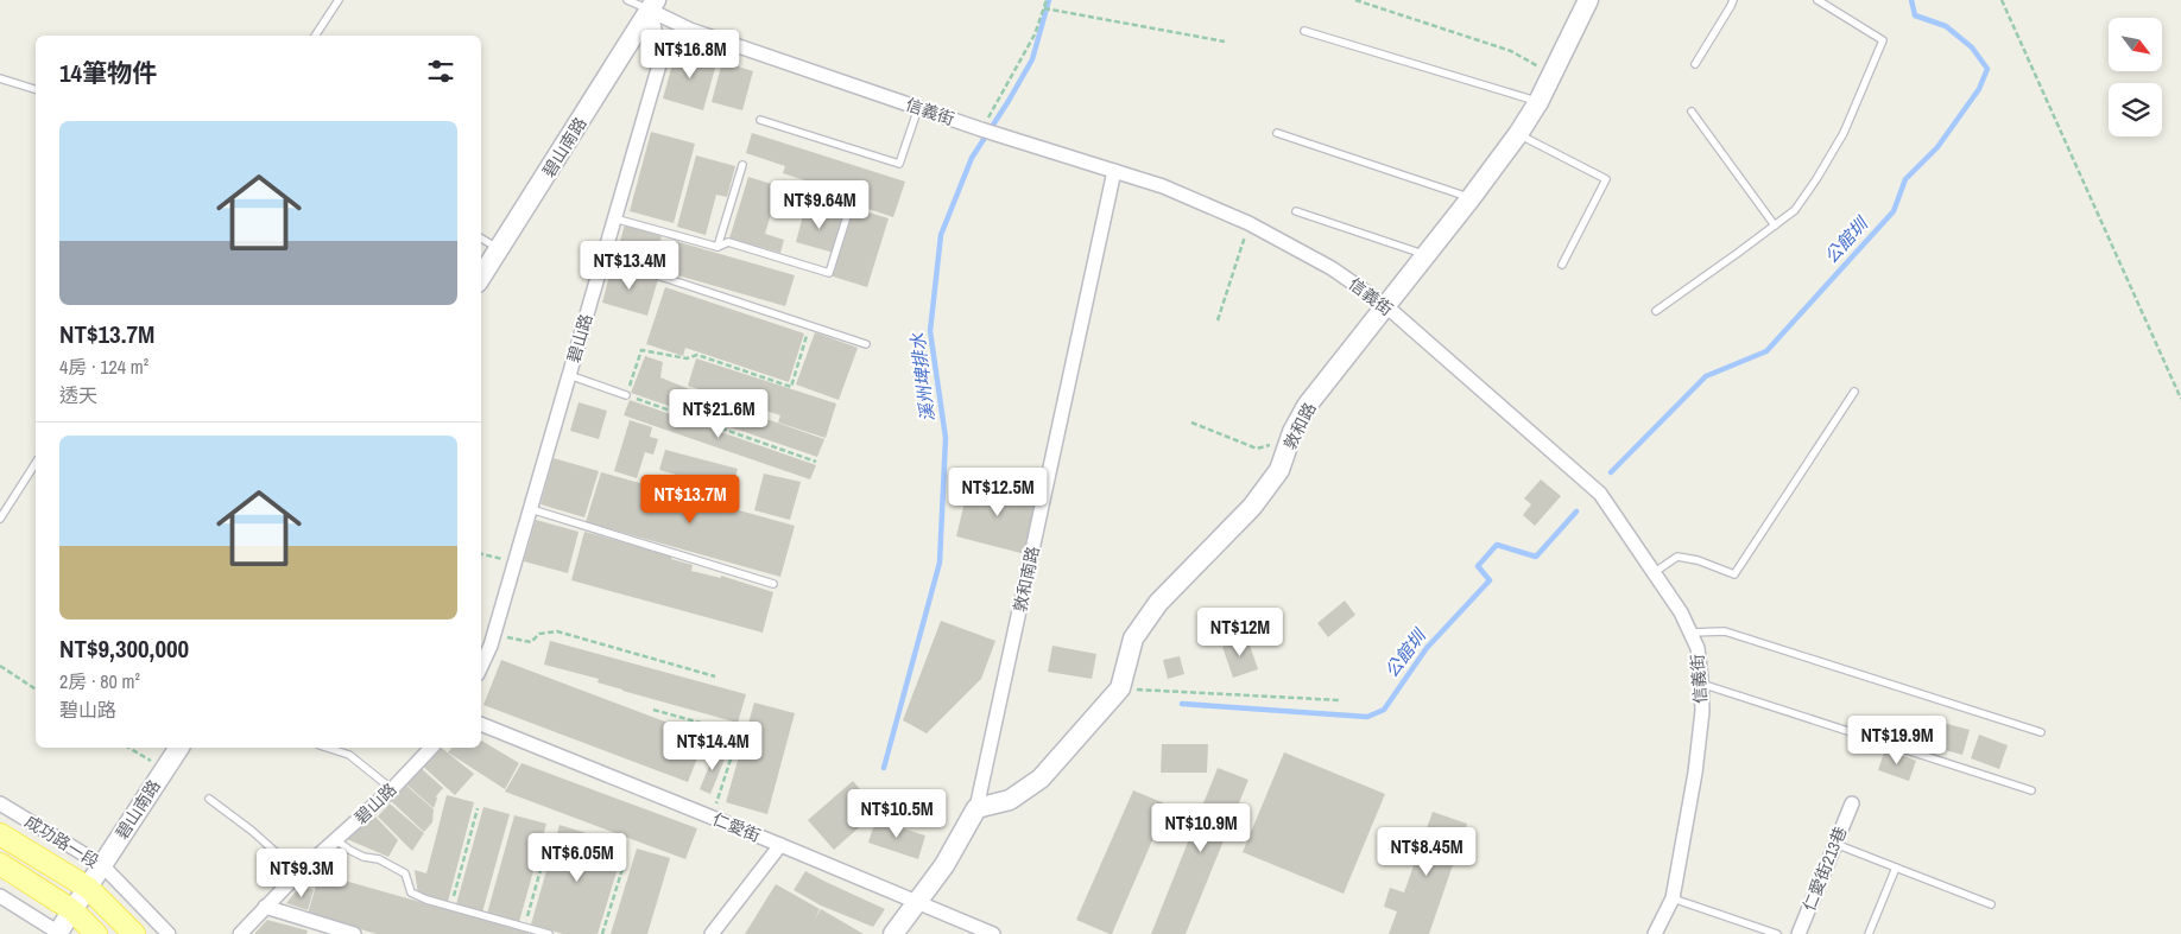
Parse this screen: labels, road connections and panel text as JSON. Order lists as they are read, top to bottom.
{
  "streets": {
    "main road": ["成功路一段"],
    "street": [
      "信義街",
      "碧山南路",
      "碧山路",
      "敦和路",
      "敦和南路",
      "仁愛街",
      "仁愛街213巷"
    ]
  },
  "crossings": [
    ["信義街", "碧山南路"],
    ["信義街", "碧山路"],
    ["信義街", "敦和路"],
    ["信義街", "敦和南路"],
    ["碧山南路", "碧山路"],
    ["碧山南路", "成功路一段"],
    ["敦和路", "敦和南路"],
    ["敦和南路", "仁愛街"]
  ],
  "water": ["公館圳", "溪州埤排水"],
  "north": "bottom right",
  "page": {
    "price": [
      "NT$16.8M",
      "NT$9.64M",
      "NT$13.4M",
      "NT$21.6M",
      "NT$12.5M",
      "NT$13.7M",
      "NT$12M",
      "NT$19.9M",
      "NT$14.4M",
      "NT$10.5M",
      "NT$10.9M",
      "NT$8.45M",
      "NT$6.05M",
      "NT$9.3M"
    ],
    "heading": "14筆物件",
    "list": [
      {
        "name": "NT$13.7M",
        "note": "4房 · 124 m² · 透天"
      },
      {
        "name": "NT$9,300,000",
        "note": "2房 · 80 m² · 碧山路"
      }
    ]
  }
}
